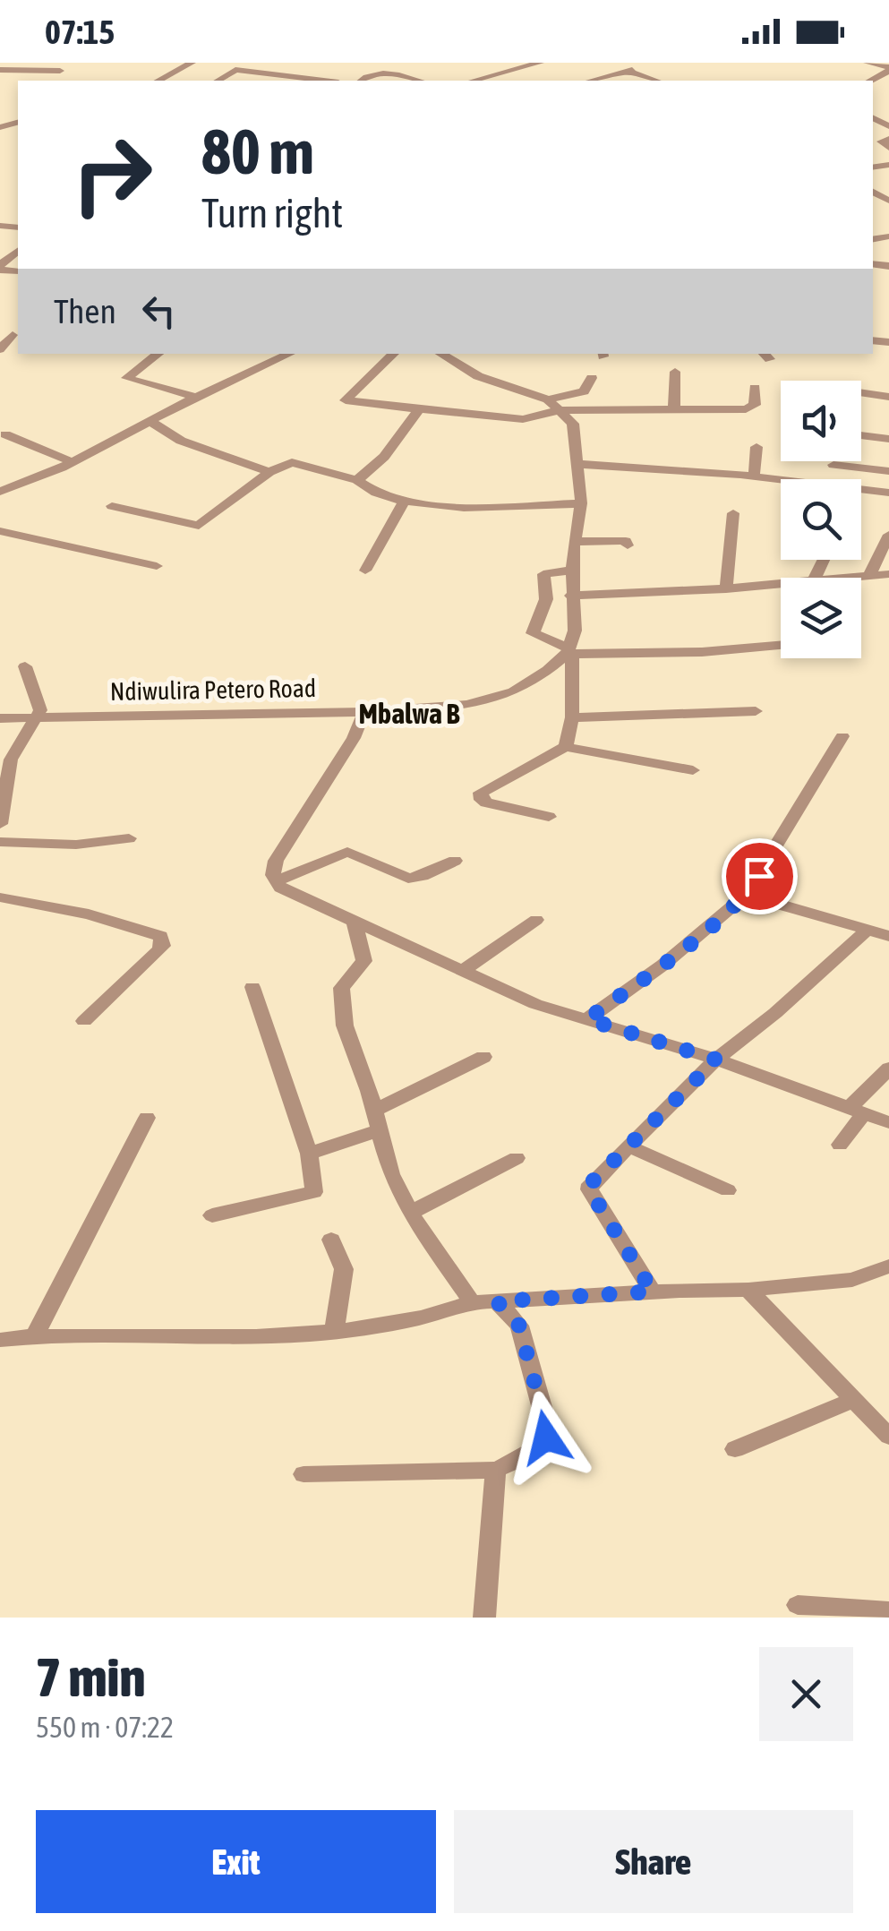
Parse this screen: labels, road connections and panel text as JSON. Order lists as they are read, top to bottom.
{
  "streets": {
    "street": ["Ndiwulira Petero Road"]
  },
  "districts": ["Mbalwa B"],
  "page": {
    "status": "07:15",
    "turn": ["80 m", "Turn right"],
    "then": "Then",
    "heading": ["7 min", "550 m · 07:22"],
    "buttons": ["Exit", "Share"]
  }
}
